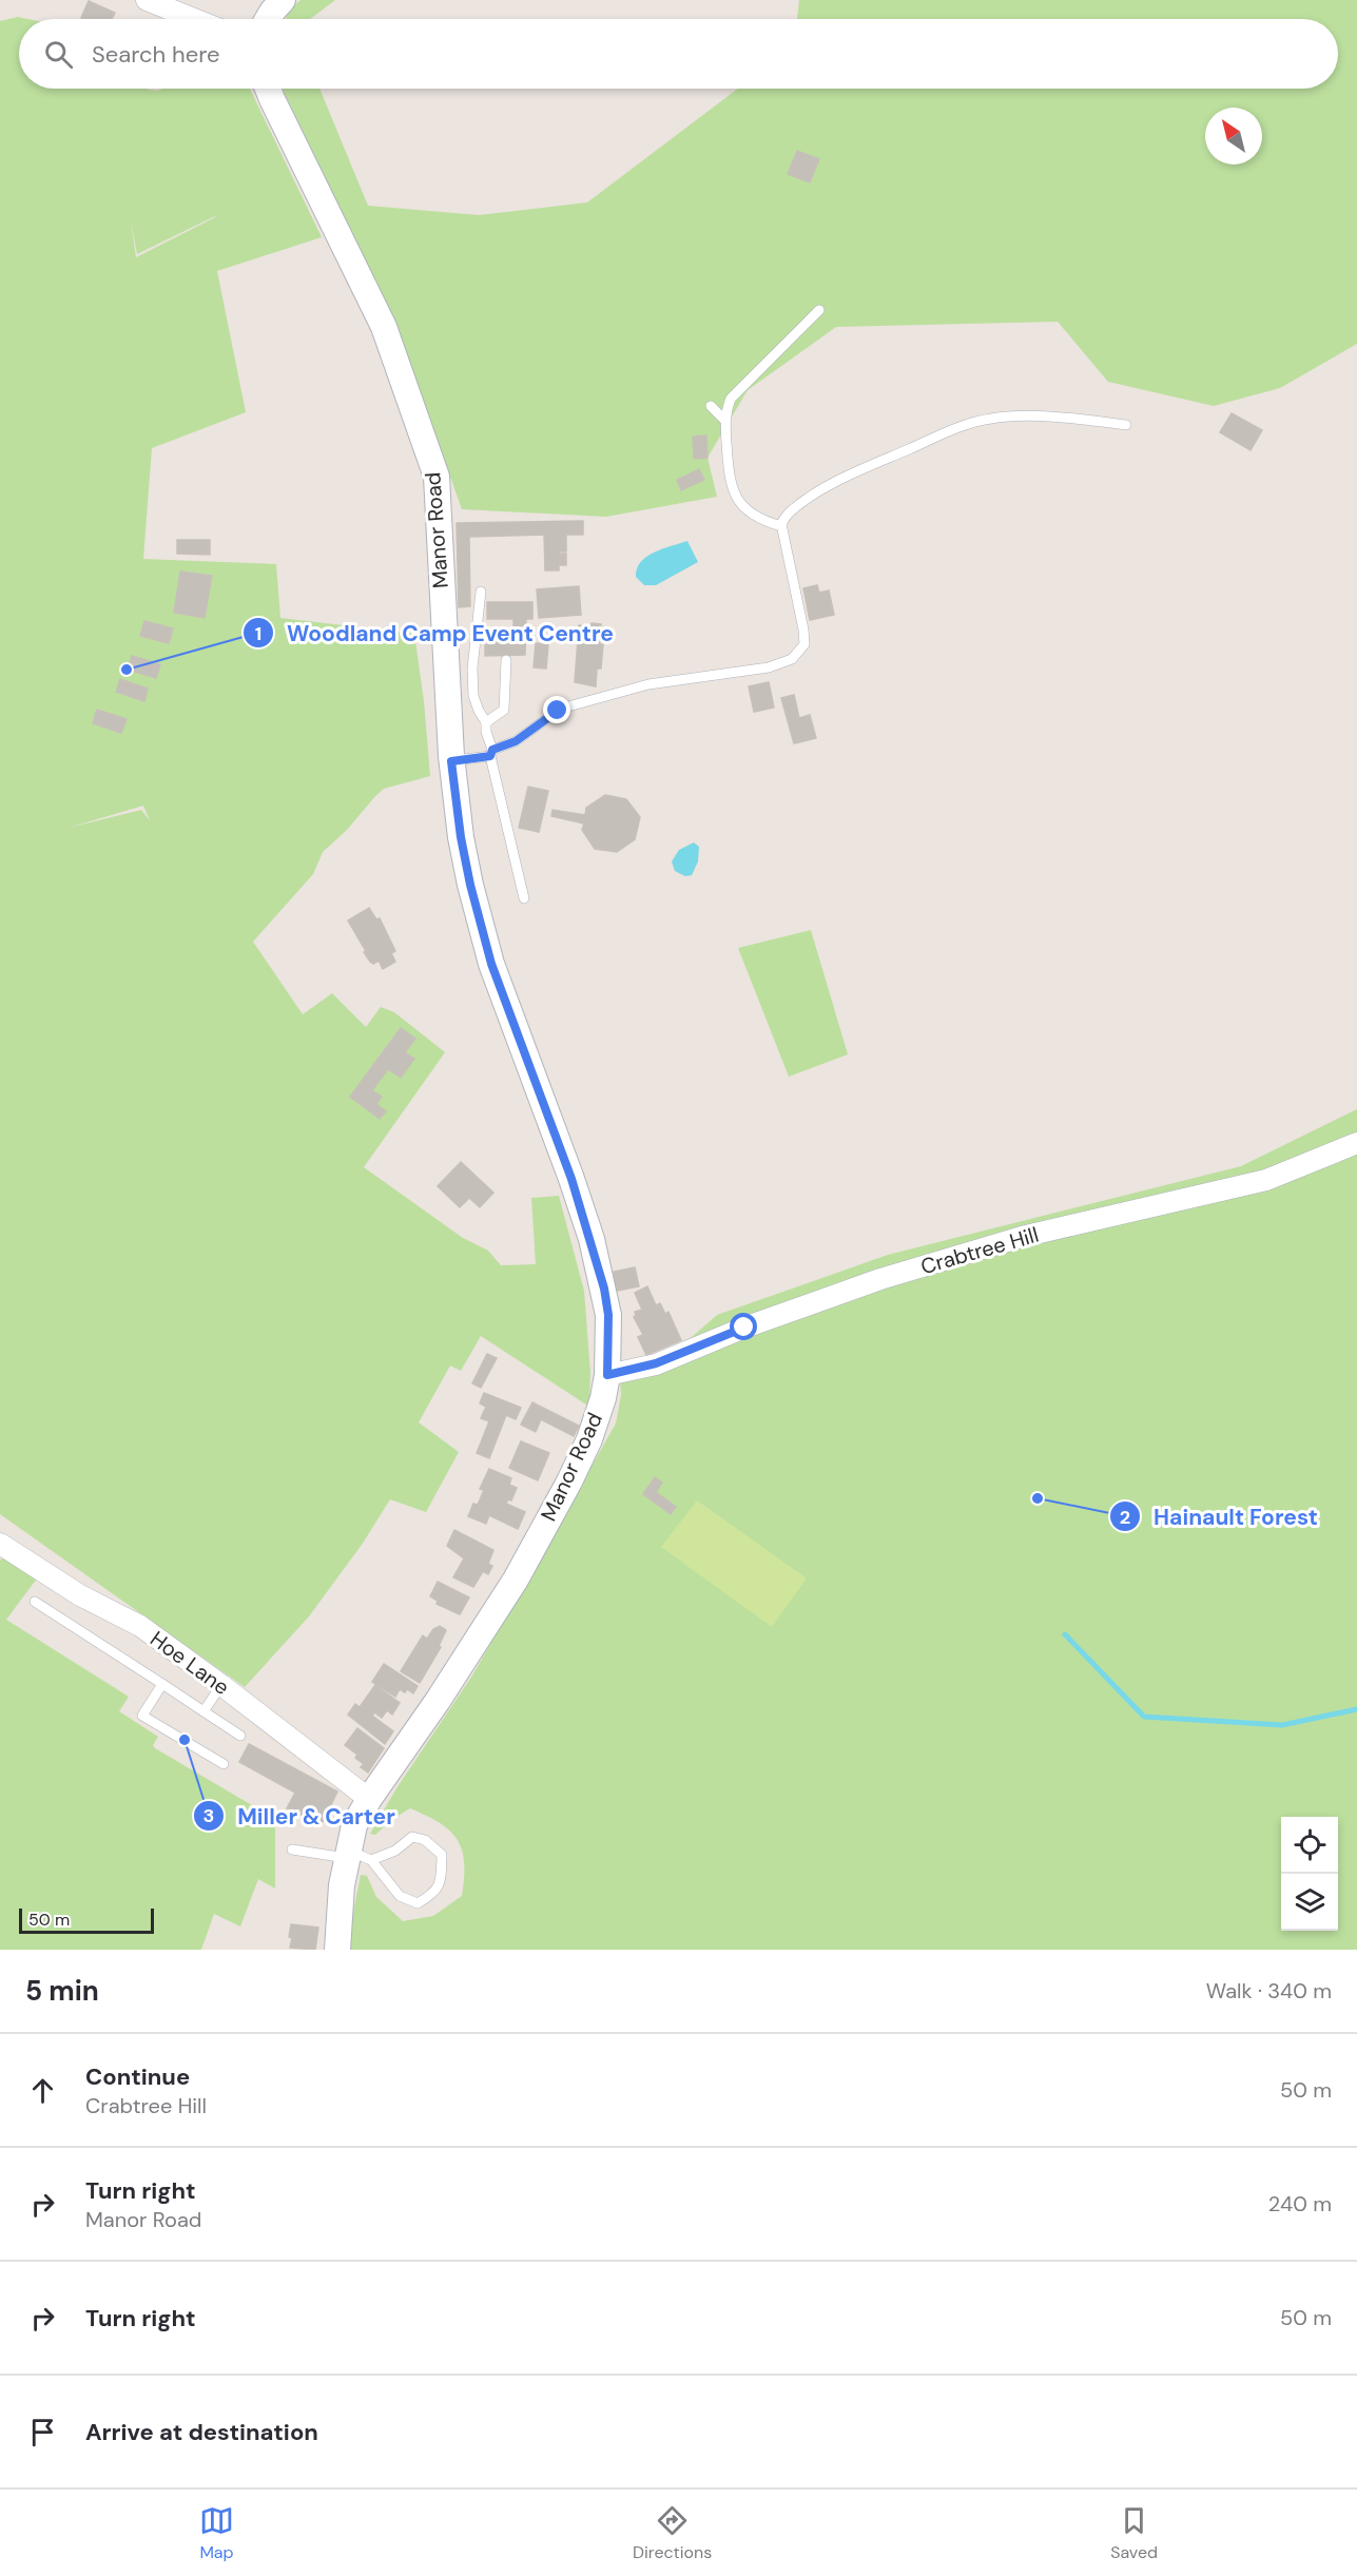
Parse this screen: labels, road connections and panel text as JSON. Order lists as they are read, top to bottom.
{
  "streets": {
    "street": ["Manor Road", "Crabtree Hill", "Hoe Lane"]
  },
  "crossings": [
    ["Manor Road", "Crabtree Hill"],
    ["Manor Road", "Hoe Lane"]
  ],
  "places": ["Woodland Camp Event Centre", "Hainault Forest", "Miller & Carter"],
  "scale_bar": "50 m",
  "north": "top left",
  "page": {
    "search": "Search here",
    "scale": "50 m",
    "heading": ["5 min", "Walk · 340 m"],
    "list": [
      ["Continue", "Crabtree Hill", "50 m"],
      ["Turn right", "Manor Road", "240 m"],
      ["Turn right", "50 m"],
      "Arrive at destination"
    ],
    "nav": ["Map", "Directions", "Saved"]
  }
}
